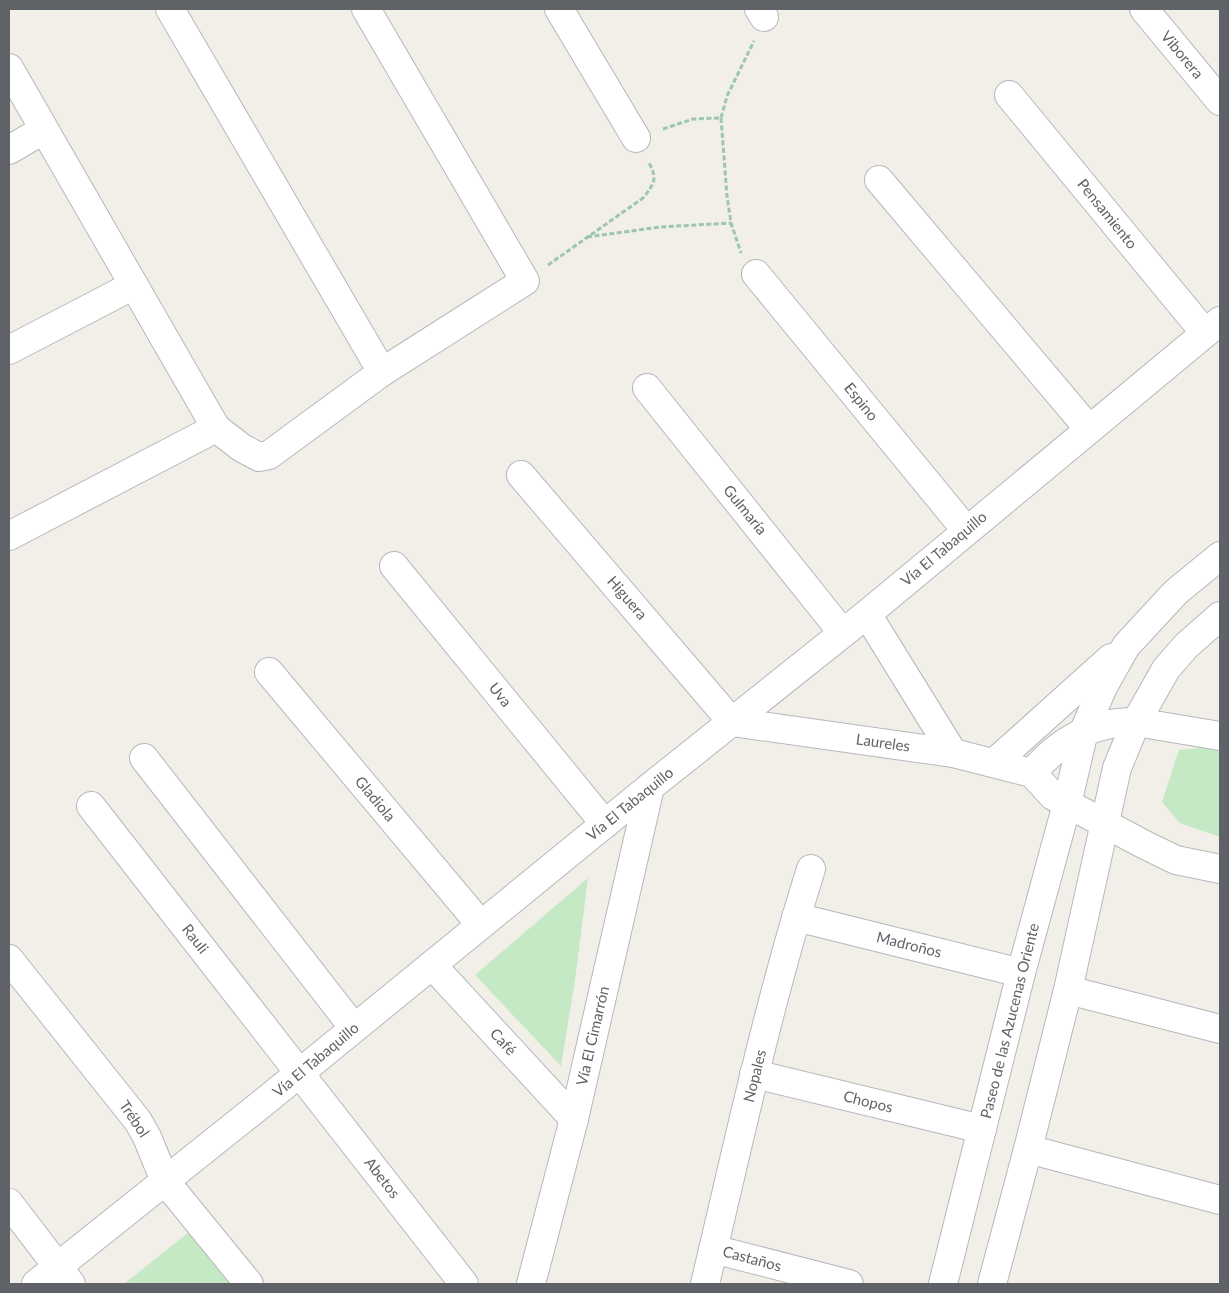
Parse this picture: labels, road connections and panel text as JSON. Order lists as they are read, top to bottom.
{
  "streets": {
    "street": [
      "Viborera",
      "Pensamiento",
      "Espino",
      "Gulmaría",
      "Vía El Tabaquillo",
      "Higuera",
      "Uva",
      "Laureles",
      "Gladiola",
      "Rauli",
      "Madroños",
      "Paseo de las Azucenas Oriente",
      "Vía El Cimarrón",
      "Café",
      "Nopales",
      "Chopos",
      "Trébol",
      "Abetos",
      "Castaños"
    ]
  },
  "crossings": [
    ["Pensamiento", "Vía El Tabaquillo"],
    ["Espino", "Vía El Tabaquillo"],
    ["Gulmaría", "Vía El Tabaquillo"],
    ["Vía El Tabaquillo", "Higuera"],
    ["Vía El Tabaquillo", "Uva"],
    ["Vía El Tabaquillo", "Laureles"],
    ["Vía El Tabaquillo", "Gladiola"],
    ["Vía El Tabaquillo", "Rauli"],
    ["Vía El Tabaquillo", "Vía El Cimarrón"],
    ["Vía El Tabaquillo", "Café"],
    ["Vía El Tabaquillo", "Trébol"],
    ["Vía El Tabaquillo", "Abetos"],
    ["Higuera", "Laureles"],
    ["Rauli", "Abetos"],
    ["Madroños", "Paseo de las Azucenas Oriente"],
    ["Madroños", "Nopales"],
    ["Paseo de las Azucenas Oriente", "Chopos"],
    ["Vía El Cimarrón", "Café"],
    ["Nopales", "Chopos"],
    ["Nopales", "Castaños"]
  ]
}
